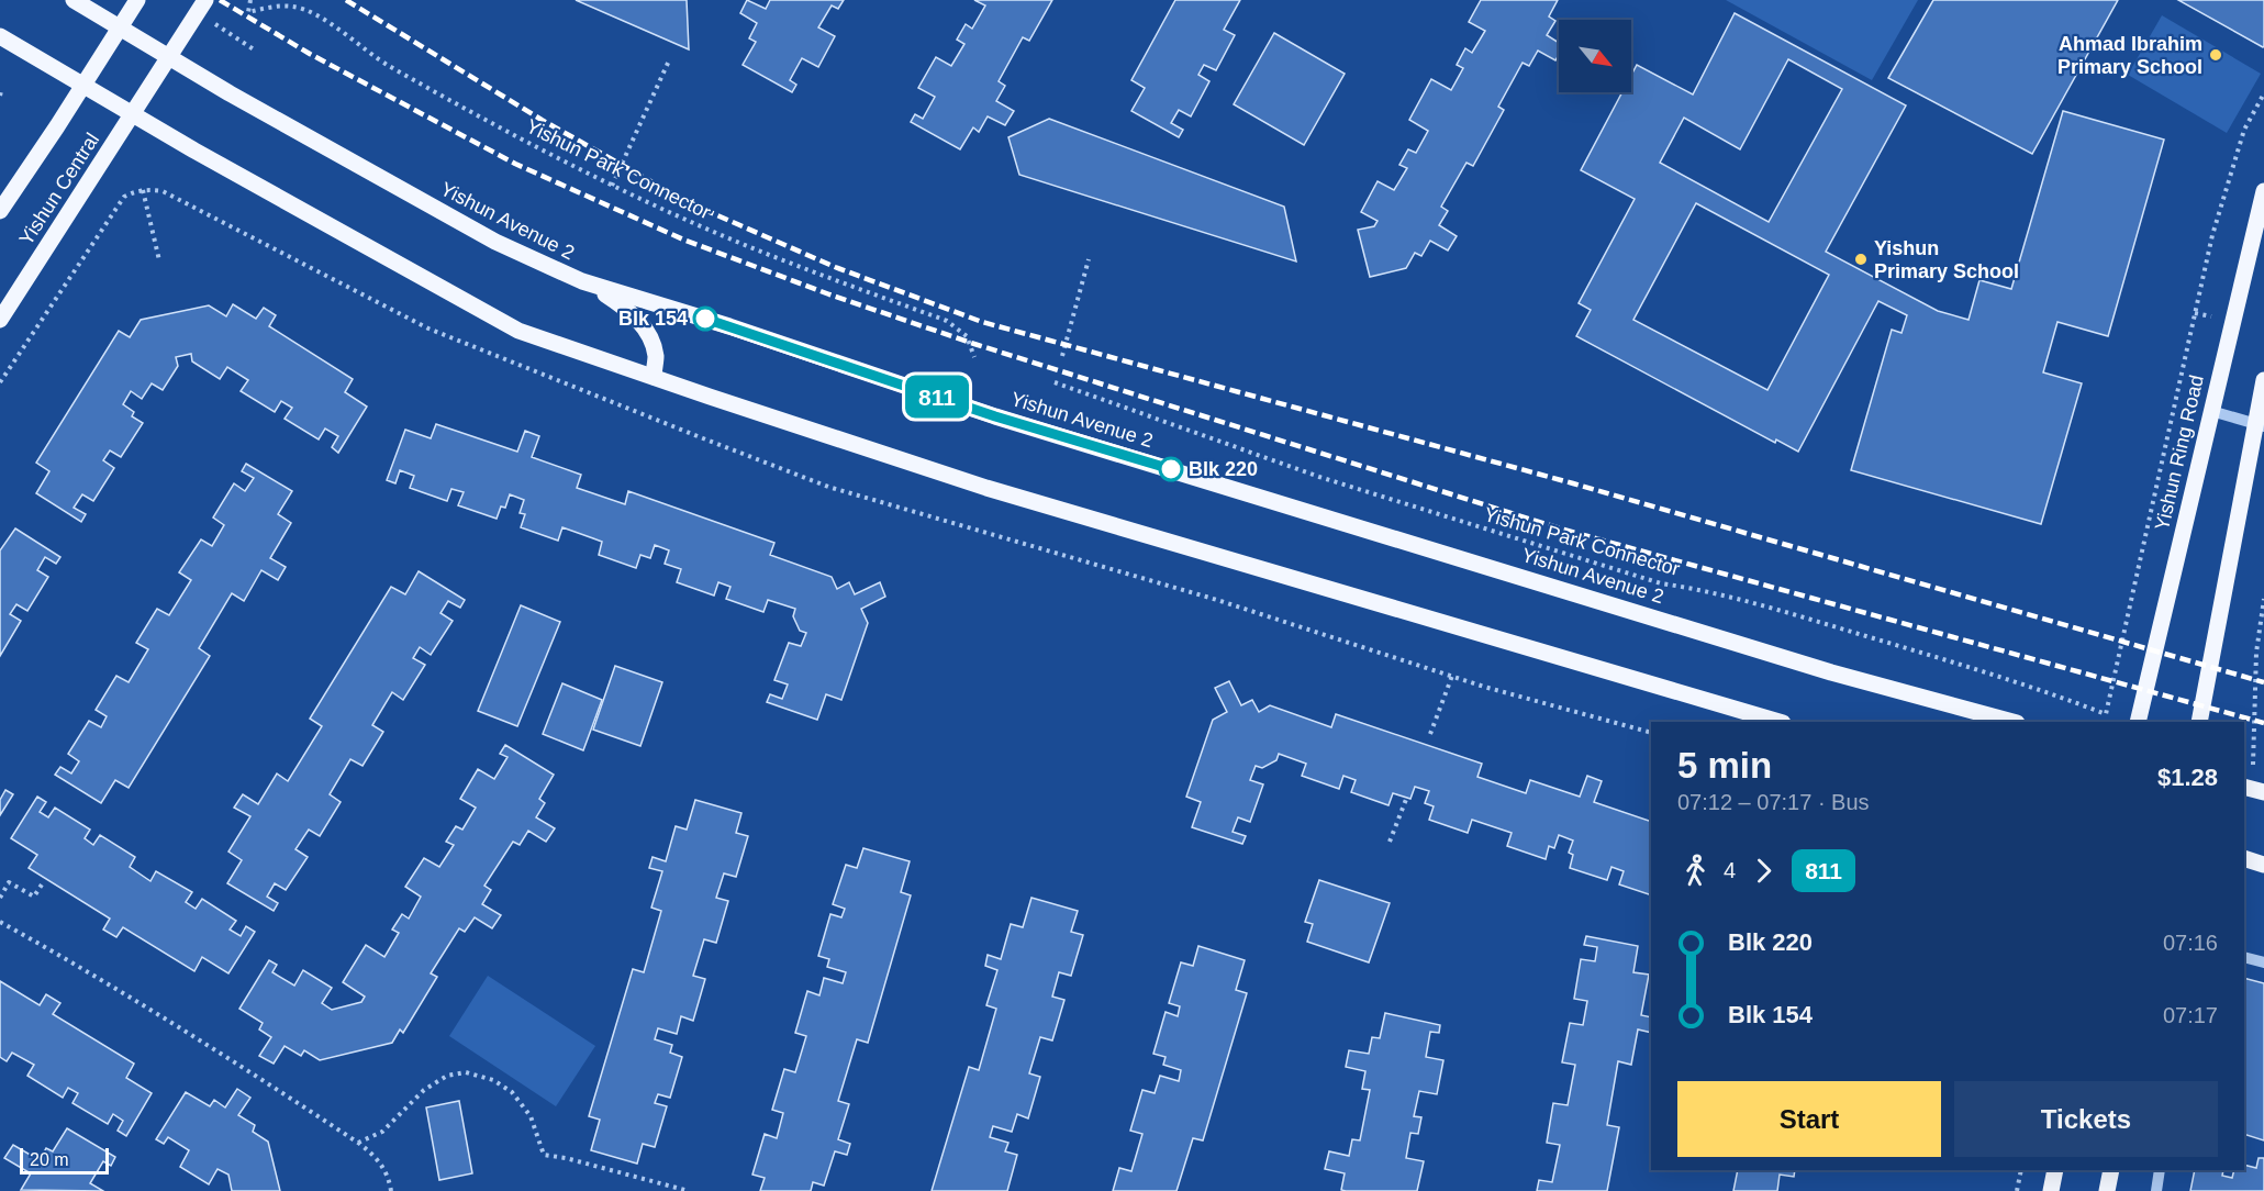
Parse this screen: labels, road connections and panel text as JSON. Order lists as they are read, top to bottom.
{
  "streets": {
    "main road": ["Yishun Central", "Yishun Avenue 2", "Yishun Ring Road"],
    "path": ["Yishun Park Connector"]
  },
  "crossings": [
    ["Yishun Central", "Yishun Avenue 2"]
  ],
  "places": [
    "Ahmad Ibrahim Primary School",
    "Yishun Primary School",
    "Blk 154",
    "Blk 220"
  ],
  "lines": ["bus line 811"],
  "scale_bar": "20 m",
  "north": "bottom right",
  "page": {
    "on_map": "811",
    "heading": ["5 min", "07:12 – 07:17 · Bus", "$1.28"],
    "legs": ["4", "811"],
    "list": [
      {
        "name": "Blk 220",
        "value": "07:16"
      },
      {
        "name": "Blk 154",
        "value": "07:17"
      }
    ],
    "buttons": ["Start", "Tickets"],
    "scale": "20 m"
  }
}
